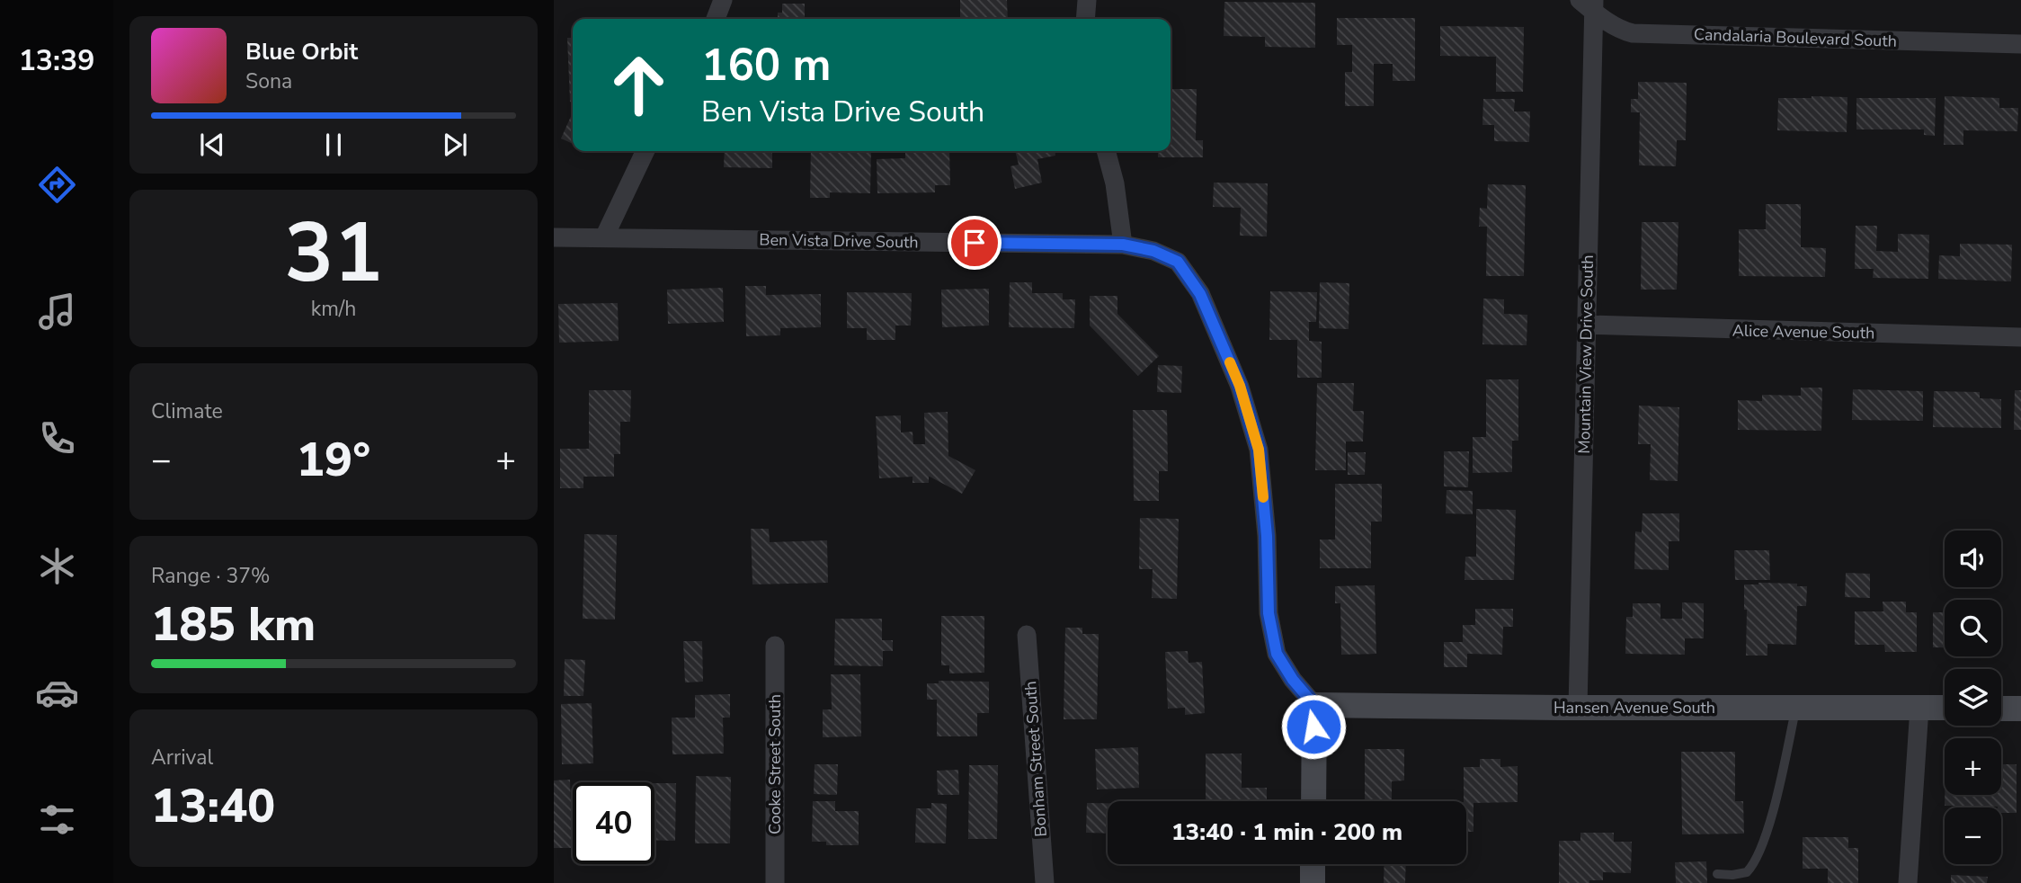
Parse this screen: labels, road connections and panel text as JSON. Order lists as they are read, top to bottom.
{
  "streets": {
    "street": [
      "Candalaria Boulevard South",
      "Ben Vista Drive South",
      "Alice Avenue South",
      "Mountain View Drive South",
      "Hansen Avenue South",
      "Bonham Street South",
      "Cooke Street South"
    ]
  },
  "crossings": [
    ["Candalaria Boulevard South", "Mountain View Drive South"],
    ["Ben Vista Drive South", "Hansen Avenue South"],
    ["Alice Avenue South", "Mountain View Drive South"],
    ["Mountain View Drive South", "Hansen Avenue South"]
  ],
  "page": {
    "tabs": "13:39",
    "turn": ["160 m", "Ben Vista Drive South"],
    "song": ["Blue Orbit", "Sona"],
    "tile": [
      ["31", "km/h"],
      "Climate",
      ["Range · 37%", "185 km"],
      ["Arrival", "13:40"]
    ],
    "heat": ["−", "19°", "+"],
    "map_buttons": ["+", "−"],
    "limit": "40",
    "trip": "13:40 · 1 min · 200 m"
  }
}
